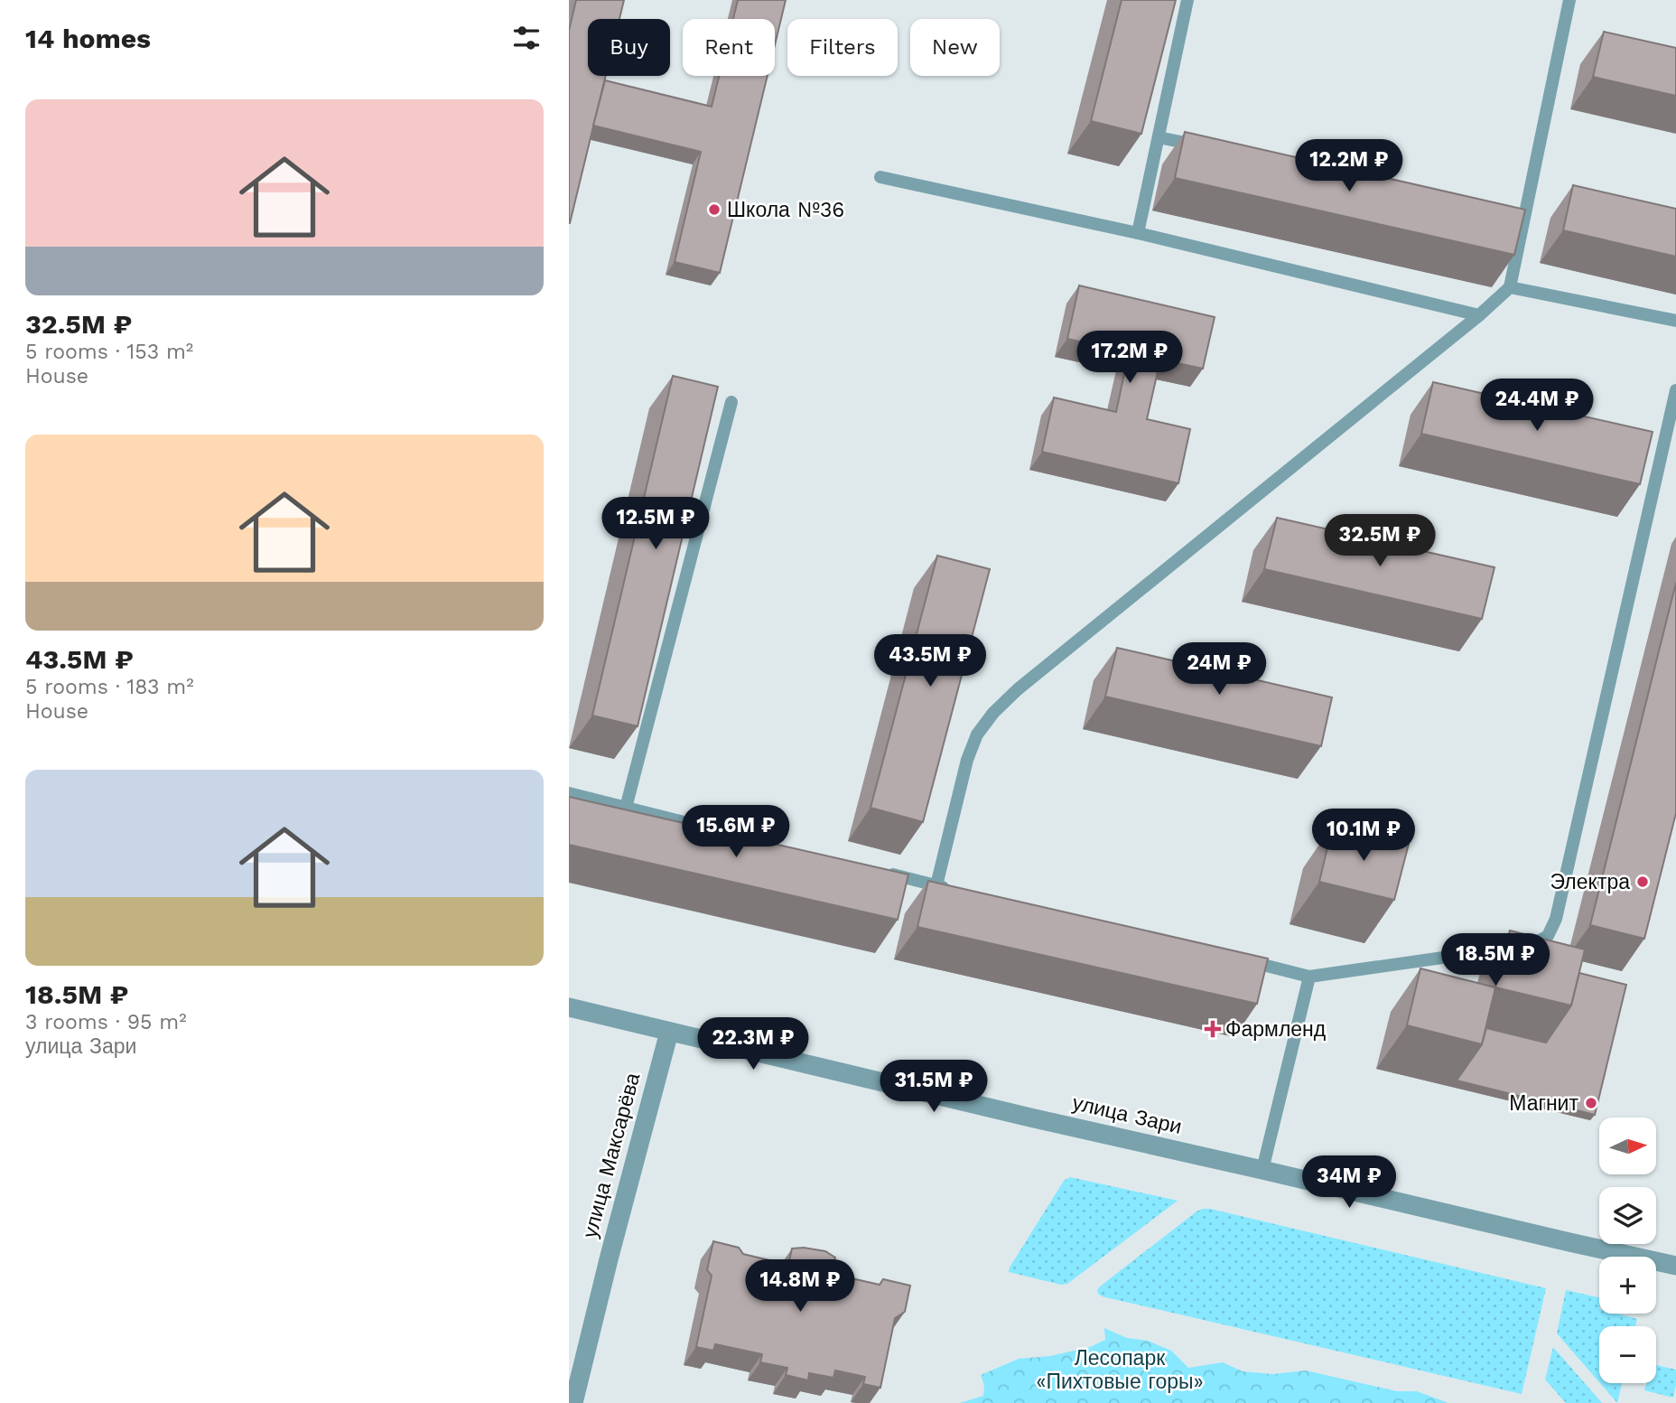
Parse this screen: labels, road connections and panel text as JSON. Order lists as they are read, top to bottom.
{
  "streets": {
    "street": ["улица Зари", "улица Максарёва"]
  },
  "crossings": [
    ["улица Зари", "улица Максарёва"]
  ],
  "parks": ["Лесопарк «Пихтовые горы»"],
  "places": {
    "other": ["Школа №36", "Электра", "Магнит"],
    "health": ["Фармленд"]
  },
  "north": "right",
  "page": {
    "heading": "14 homes",
    "chip": [
      "Buy",
      "Rent",
      "Filters",
      "New"
    ],
    "list": [
      {
        "name": "32.5M ₽",
        "note": "5 rooms · 153 m² · House"
      },
      {
        "name": "43.5M ₽",
        "note": "5 rooms · 183 m² · House"
      },
      {
        "name": "18.5M ₽",
        "note": "3 rooms · 95 m² · улица Зари"
      }
    ],
    "price": [
      "12.2M ₽",
      "17.2M ₽",
      "24.4M ₽",
      "12.5M ₽",
      "32.5M ₽",
      "43.5M ₽",
      "24M ₽",
      "15.6M ₽",
      "10.1M ₽",
      "18.5M ₽",
      "22.3M ₽",
      "31.5M ₽",
      "34M ₽",
      "14.8M ₽"
    ],
    "map_buttons": ["+", "−"]
  }
}
